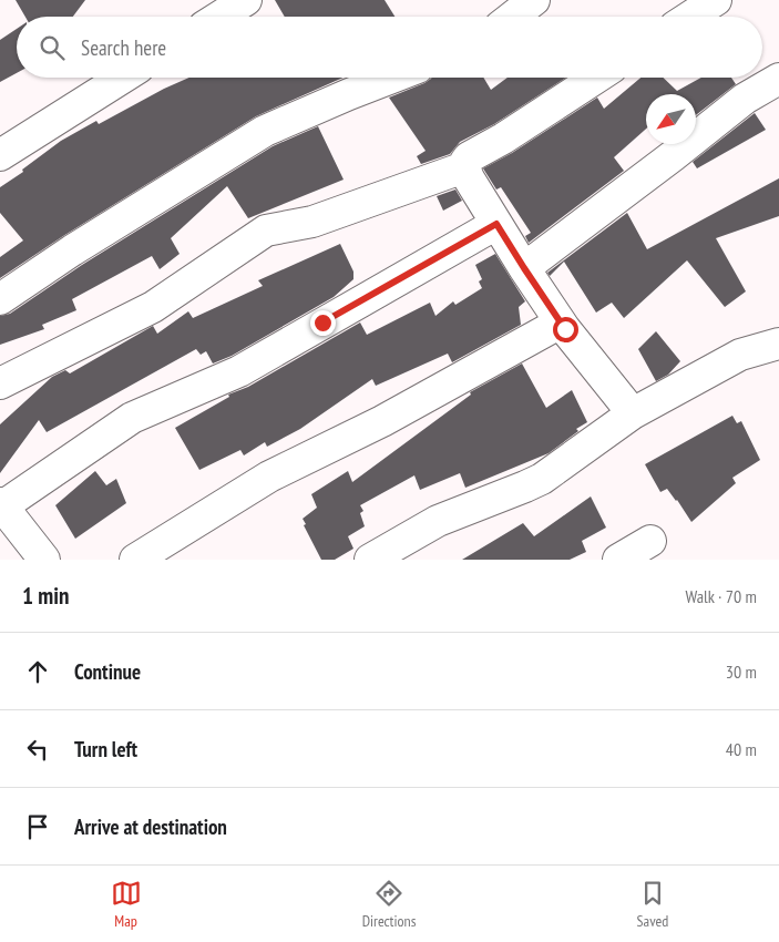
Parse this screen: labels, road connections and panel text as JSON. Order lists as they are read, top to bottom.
{
  "north": "bottom left",
  "page": {
    "search": "Search here",
    "heading": ["1 min", "Walk · 70 m"],
    "list": [
      ["Continue", "30 m"],
      ["Turn left", "40 m"],
      "Arrive at destination"
    ],
    "nav": ["Map", "Directions", "Saved"]
  }
}
